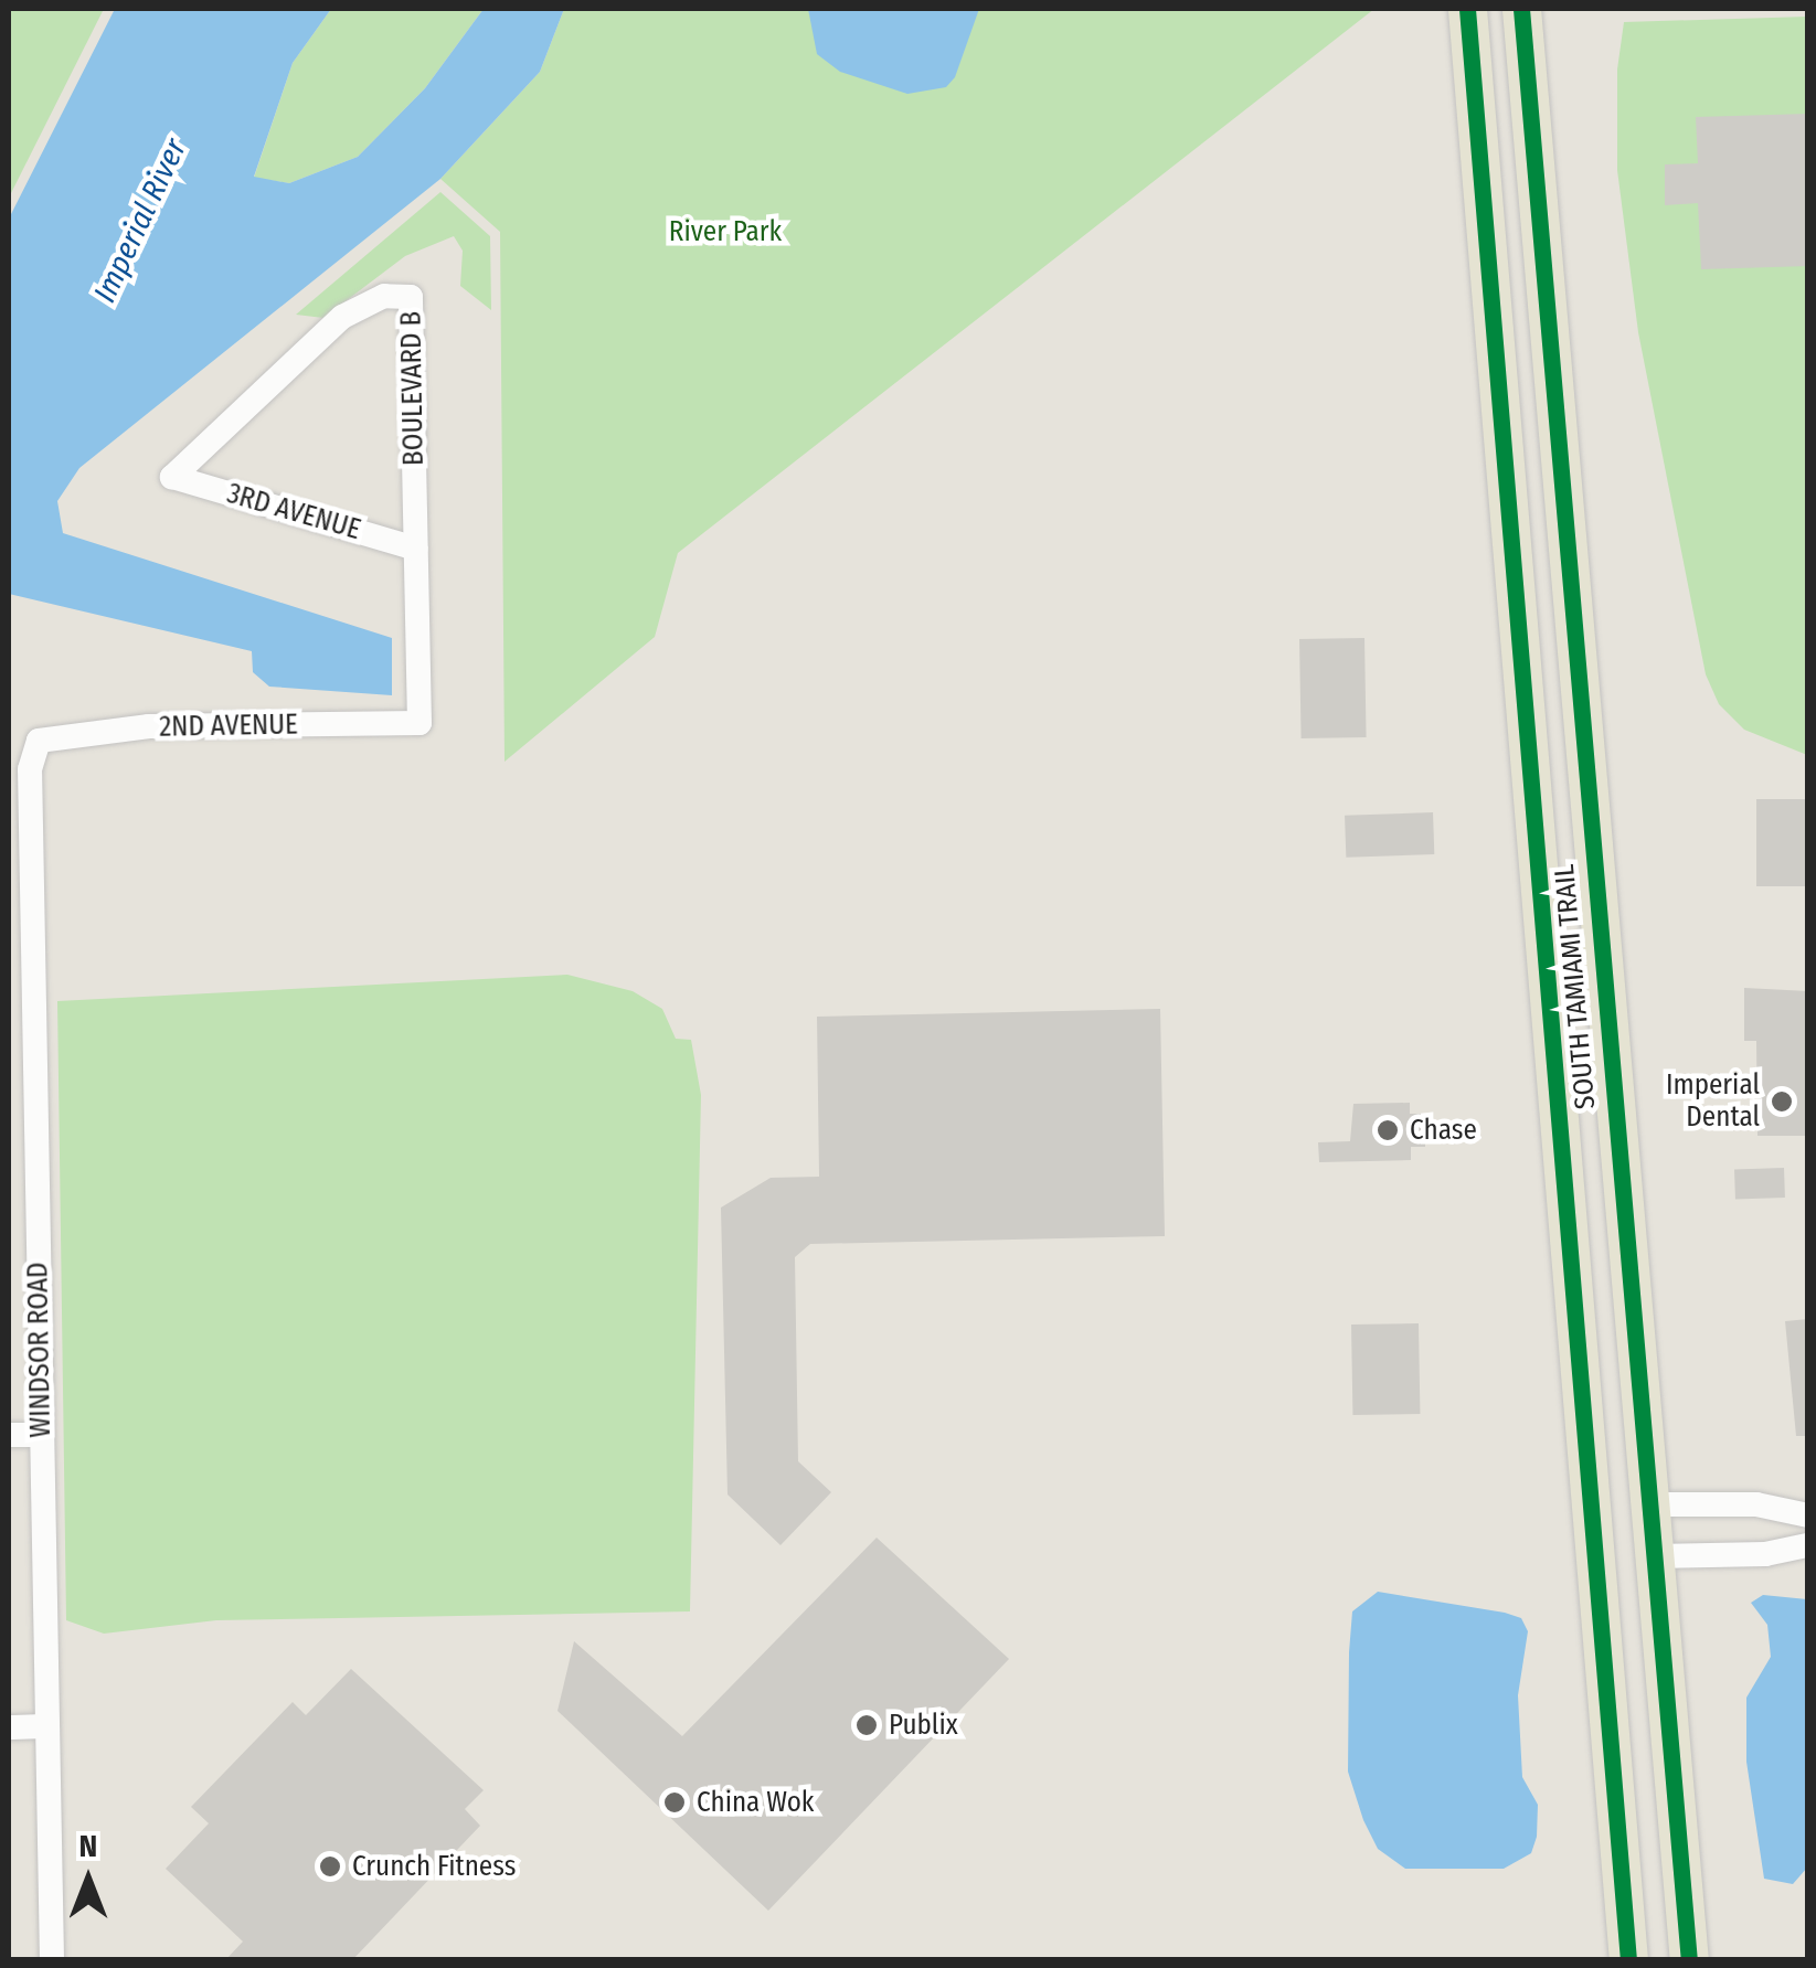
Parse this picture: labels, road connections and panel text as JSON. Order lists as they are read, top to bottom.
{
  "streets": {
    "main road": ["SOUTH TAMIAMI TRAIL"],
    "street": [
      "BOULEVARD B",
      "3RD AVENUE",
      "2ND AVENUE",
      "WINDSOR ROAD"
    ]
  },
  "crossings": [
    ["BOULEVARD B", "3RD AVENUE"],
    ["BOULEVARD B", "2ND AVENUE"],
    ["2ND AVENUE", "WINDSOR ROAD"]
  ],
  "water": ["Imperial River"],
  "parks": ["River Park"],
  "places": [
    "Imperial Dental",
    "Chase",
    "Publix",
    "China Wok",
    "Crunch Fitness"
  ],
  "north": "top"
}
